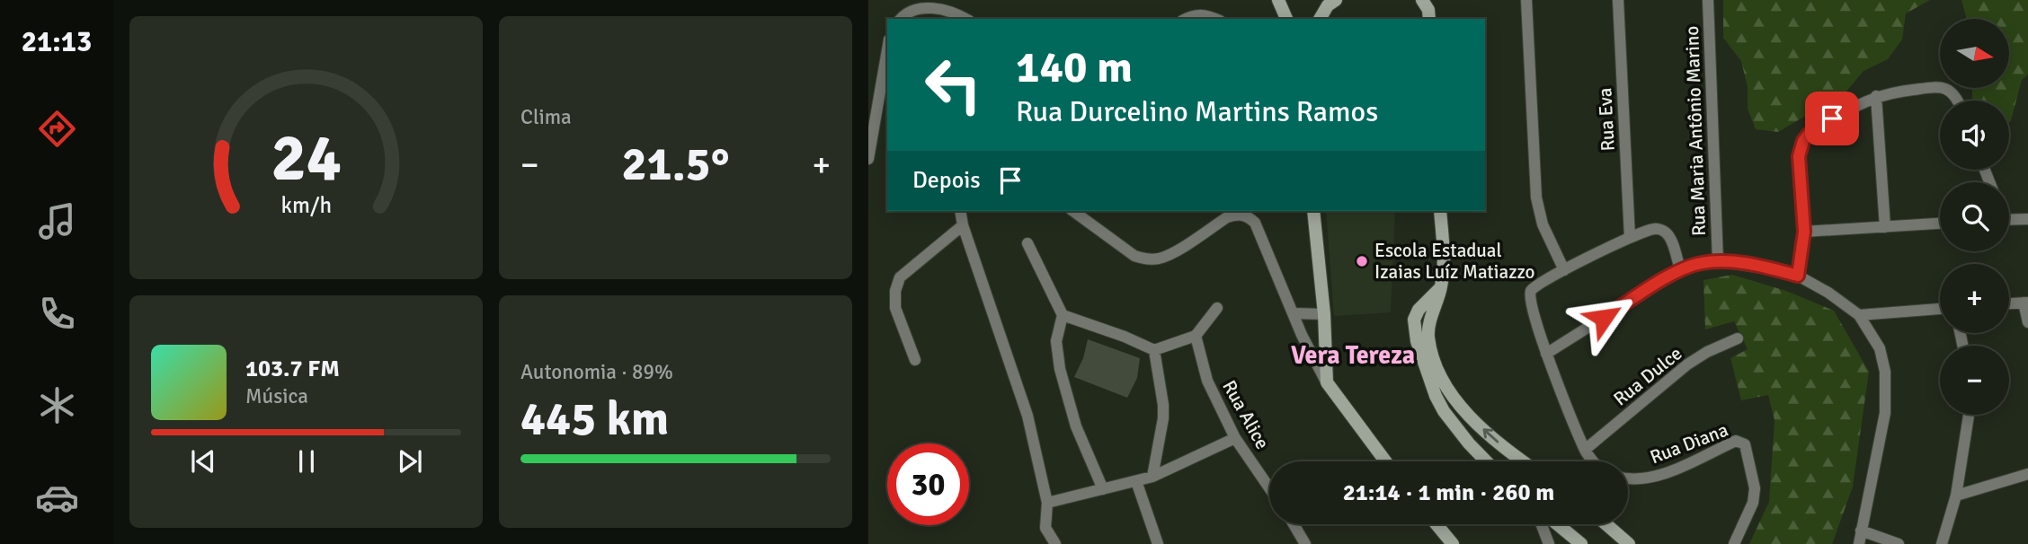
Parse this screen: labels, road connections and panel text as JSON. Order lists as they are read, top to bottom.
{
  "streets": {
    "street": [
      "Rua Eva",
      "Rua Maria Antônio Marino",
      "Rua Dulce",
      "Rua Alice",
      "Rua Diana"
    ]
  },
  "districts": ["Vera Tereza"],
  "places": ["Escola Estadual Izaias Luíz Matiazzo"],
  "north": "right",
  "page": {
    "tabs": "21:13",
    "tile": [
      "Clima",
      ["Autonomia · 89%", "445 km"]
    ],
    "map_buttons": ["+", "−"],
    "turn": ["140 m", "Rua Durcelino Martins Ramos"],
    "heat": ["−", "21.5°", "+"],
    "then": "Depois",
    "song": ["103.7 FM", "Música"],
    "limit": "30",
    "trip": "21:14 · 1 min · 260 m",
    "gauge": ["24", "km/h"]
  }
}
